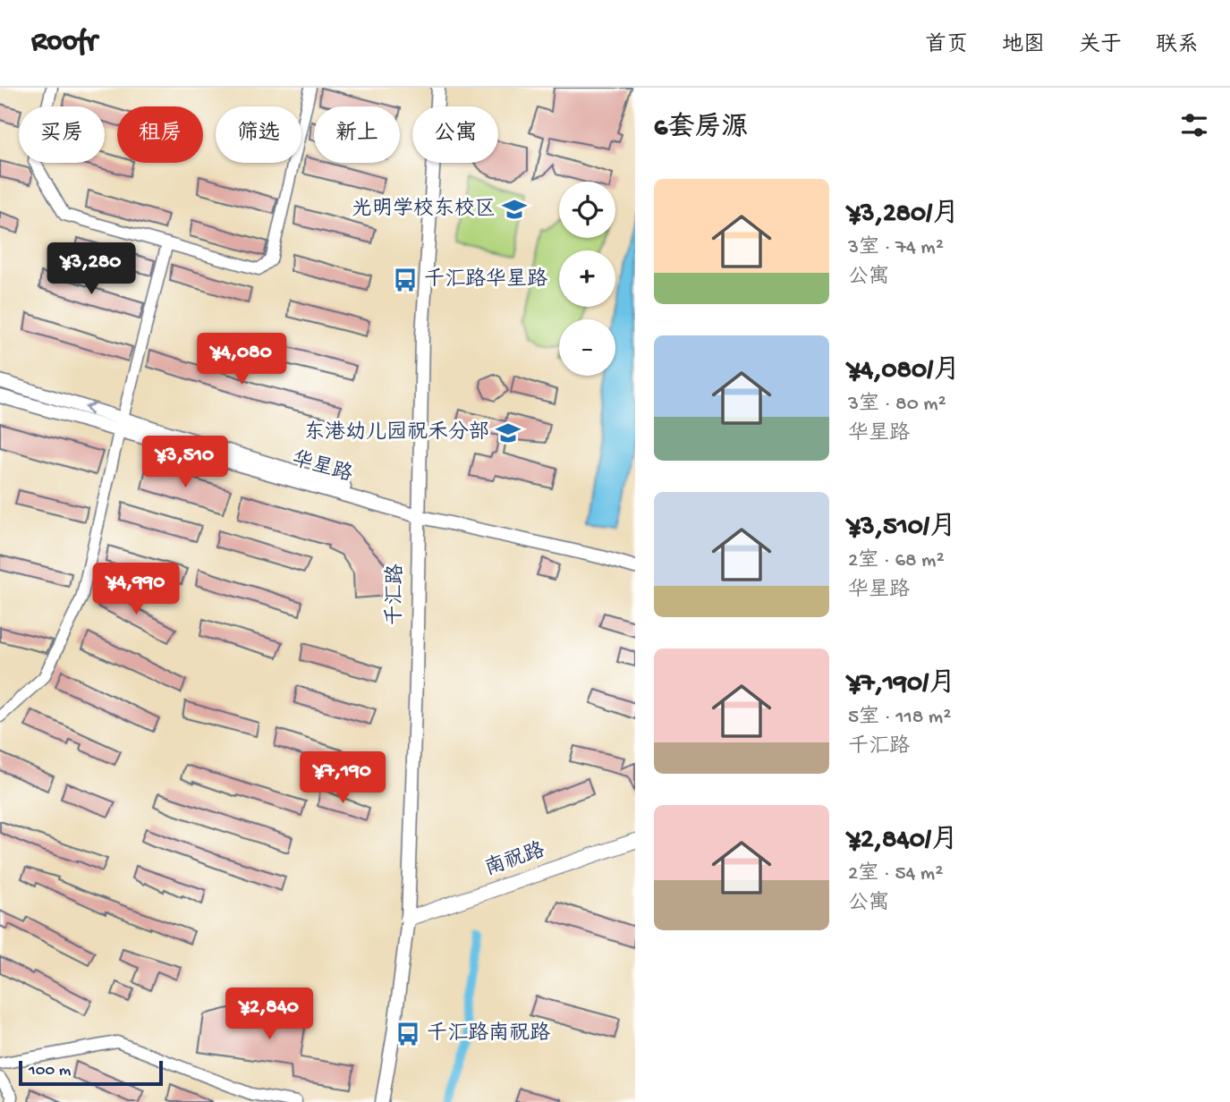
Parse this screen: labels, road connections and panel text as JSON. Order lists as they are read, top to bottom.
{
  "streets": {
    "main road": ["南祝路"],
    "street": ["千汇路"]
  },
  "crossings": [
    ["千汇路", "南祝路"]
  ],
  "places": {
    "school or university": ["光明学校东校区", "东港幼儿园祝禾分部"],
    "bus stop": ["千汇路华星路", "千汇路南祝路"]
  },
  "scale_bar": "100 m",
  "page": {
    "header": "Roofr",
    "nav": [
      "首页",
      "地图",
      "关于",
      "联系"
    ],
    "heading": "6套房源",
    "chip": [
      "买房",
      "租房",
      "筛选",
      "新上",
      "公寓"
    ],
    "list": [
      {
        "name": "¥3,280/月",
        "note": "3室 · 74 m² · 公寓"
      },
      {
        "name": "¥4,080/月",
        "note": "3室 · 80 m² · 华星路"
      },
      {
        "name": "¥3,510/月",
        "note": "2室 · 68 m² · 华星路"
      },
      {
        "name": "¥7,190/月",
        "note": "5室 · 118 m² · 千汇路"
      },
      {
        "name": "¥2,840/月",
        "note": "2室 · 54 m² · 公寓"
      }
    ],
    "map_buttons": ["+", "−"],
    "price": [
      "¥3,280",
      "¥4,080",
      "¥3,510",
      "¥4,990",
      "¥7,190",
      "¥2,840"
    ],
    "scale": "100 m"
  }
}
